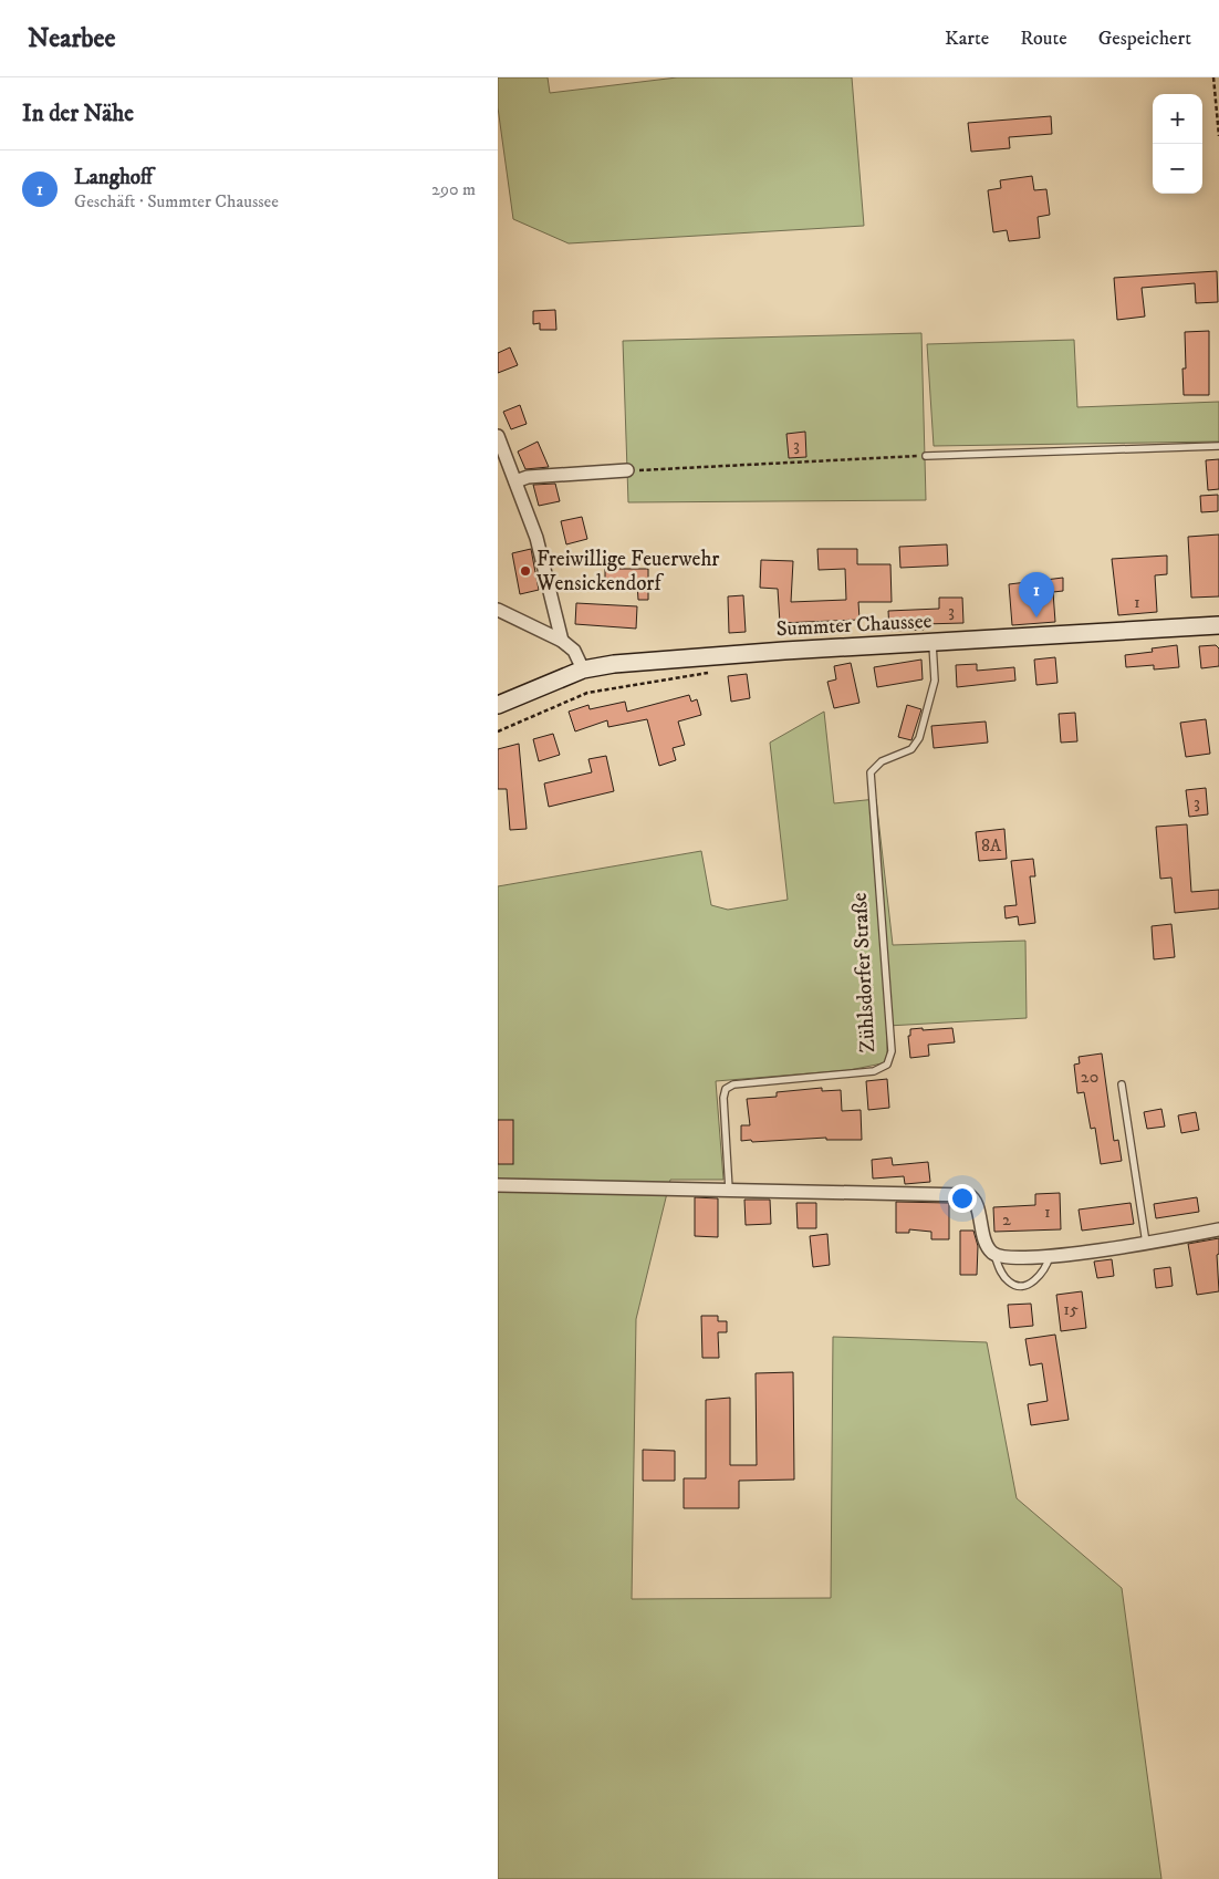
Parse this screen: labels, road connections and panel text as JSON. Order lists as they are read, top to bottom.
{
  "streets": {
    "main road": ["Summter Chaussee"],
    "lane": ["Zühlsdorfer Straße"]
  },
  "crossings": [
    ["Summter Chaussee", "Zühlsdorfer Straße"]
  ],
  "places": ["Freiwillige Feuerwehr Wensickendorf"],
  "house_numbers": [
    "3",
    "1",
    "3",
    "3",
    "8A",
    "20",
    "1",
    "2",
    "15"
  ],
  "page": {
    "header": "Nearbee",
    "nav": ["Karte", "Route", "Gespeichert"],
    "heading": "In der Nähe",
    "map_buttons": ["+", "−"],
    "list": [
      {
        "mark": "1",
        "name": "Langhoff",
        "note": "Geschäft · Summter Chaussee",
        "value": "290 m"
      }
    ],
    "pins": "1"
  }
}
